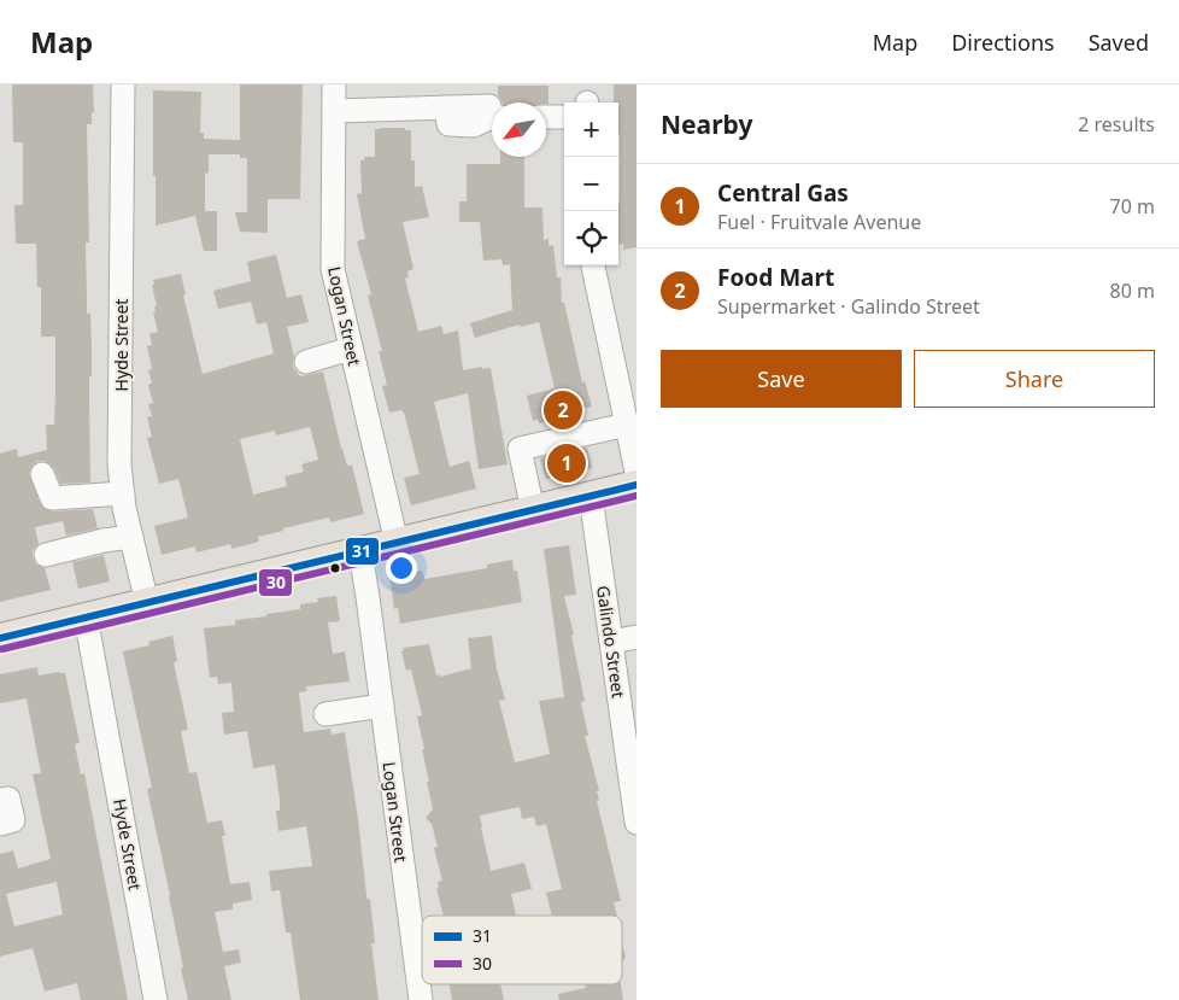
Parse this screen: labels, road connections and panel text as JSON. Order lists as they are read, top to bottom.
{
  "streets": {
    "street": ["Logan Street", "Hyde Street", "Galindo Street"]
  },
  "lines": ["transit line 31", "transit line 30"],
  "legend": ["31", "30"],
  "north": "bottom left",
  "page": {
    "header": "Map",
    "nav": ["Map", "Directions", "Saved"],
    "heading": ["Nearby", "2 results"],
    "map_buttons": ["+", "−"],
    "list": [
      {
        "mark": "1",
        "name": "Central Gas",
        "note": "Fuel · Fruitvale Avenue",
        "value": "70 m"
      },
      {
        "mark": "2",
        "name": "Food Mart",
        "note": "Supermarket · Galindo Street",
        "value": "80 m"
      }
    ],
    "buttons": ["Save", "Share"],
    "pins": ["2", "1"]
  }
}
